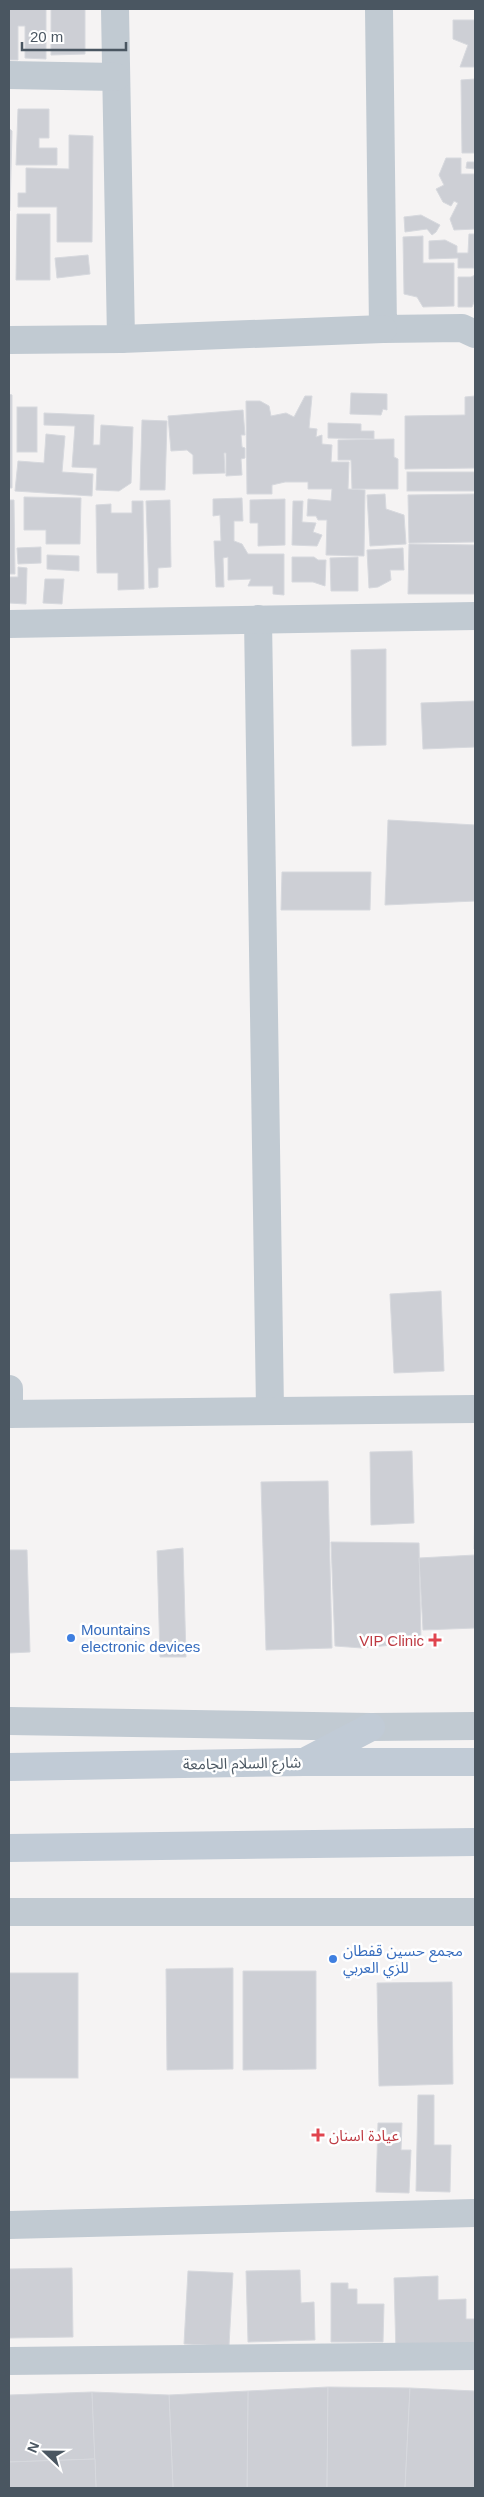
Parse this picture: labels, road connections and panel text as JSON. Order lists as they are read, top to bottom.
{
  "streets": {
    "main road": ["شارع السلام الجامعة"]
  },
  "places": {
    "other": ["Mountains electronic devices", "مجمع حسين قفطان للزي العربي"],
    "health": ["VIP Clinic", "عيادة اسنان"]
  },
  "scale_bar": "20 m",
  "north": "left"
}
